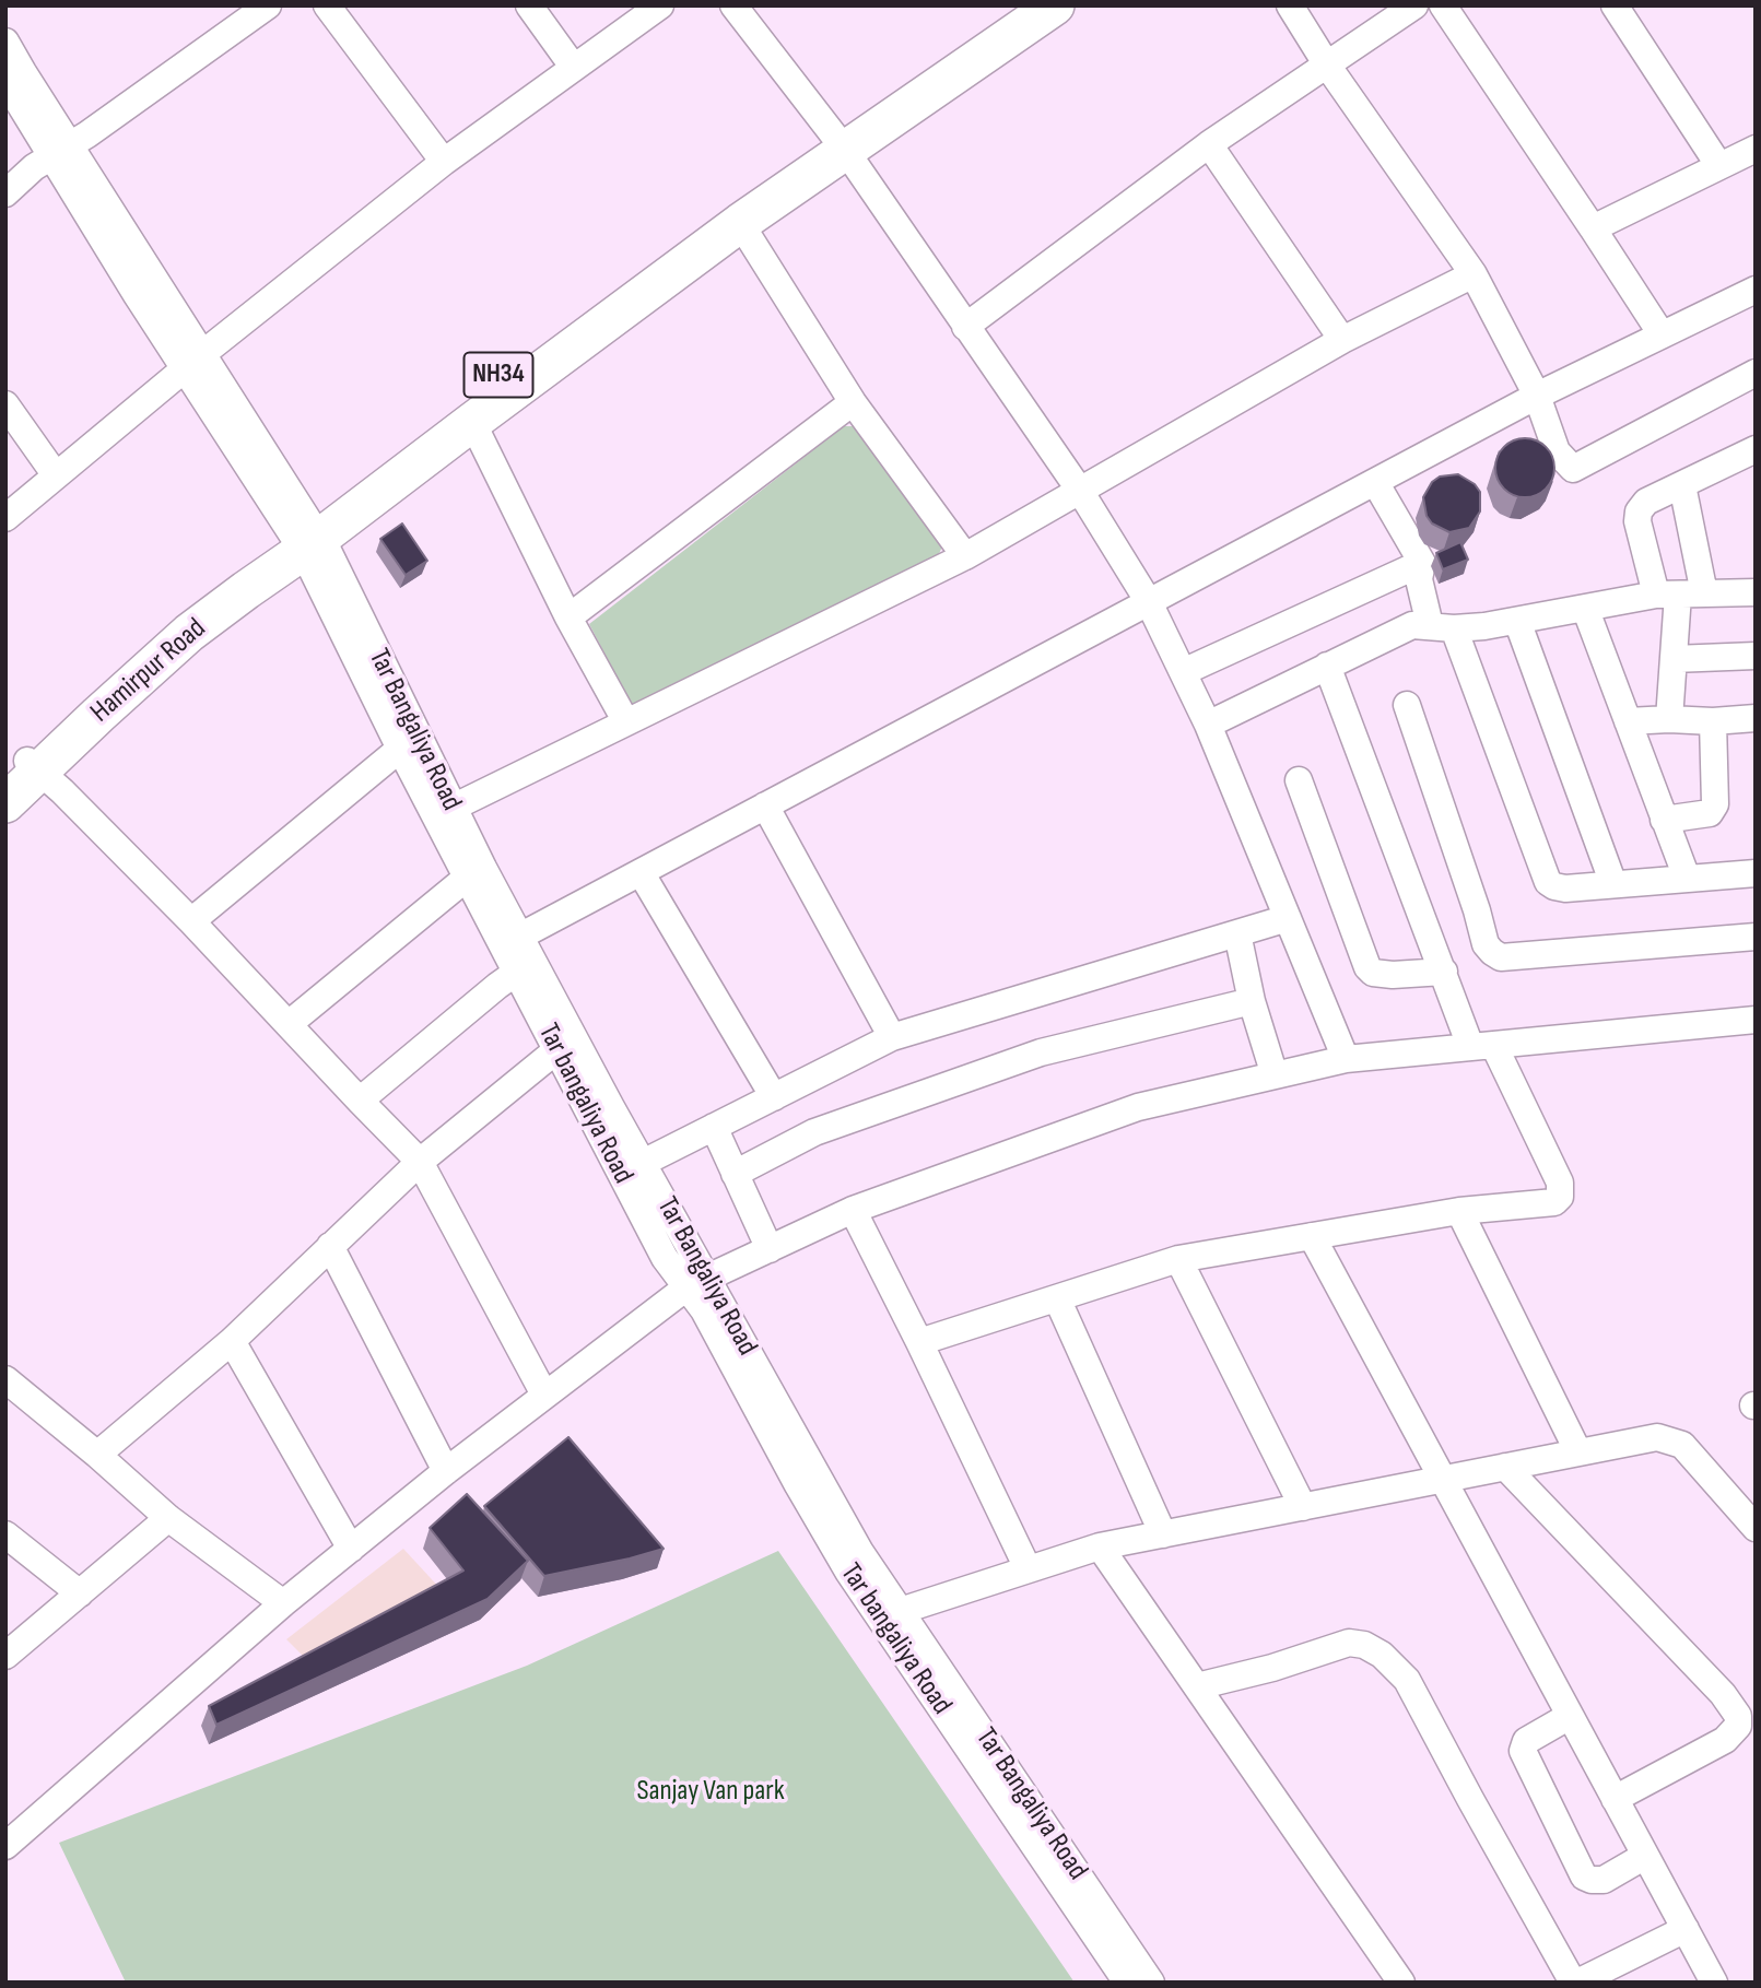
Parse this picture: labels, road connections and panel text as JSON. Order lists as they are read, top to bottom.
{
  "streets": {
    "highway": ["NH34"],
    "street": ["Tar Bangaliya Road", "Tar bangaliya Road"]
  },
  "crossings": [
    ["NH34", "Tar Bangaliya Road"],
    ["NH34", "Tar bangaliya Road"],
    ["Tar Bangaliya Road", "Tar bangaliya Road"]
  ],
  "parks": ["Sanjay Van park"]
}
